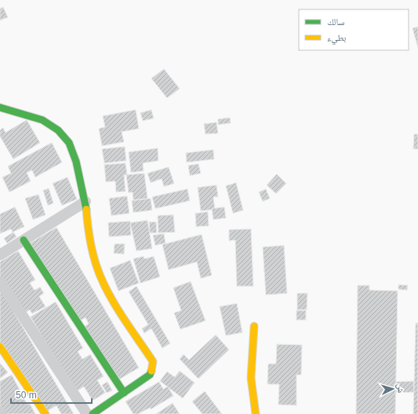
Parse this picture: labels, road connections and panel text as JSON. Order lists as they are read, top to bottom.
{
  "legend": ["سالك", "بطيء"],
  "scale_bar": "50 m",
  "north": "right"
}
